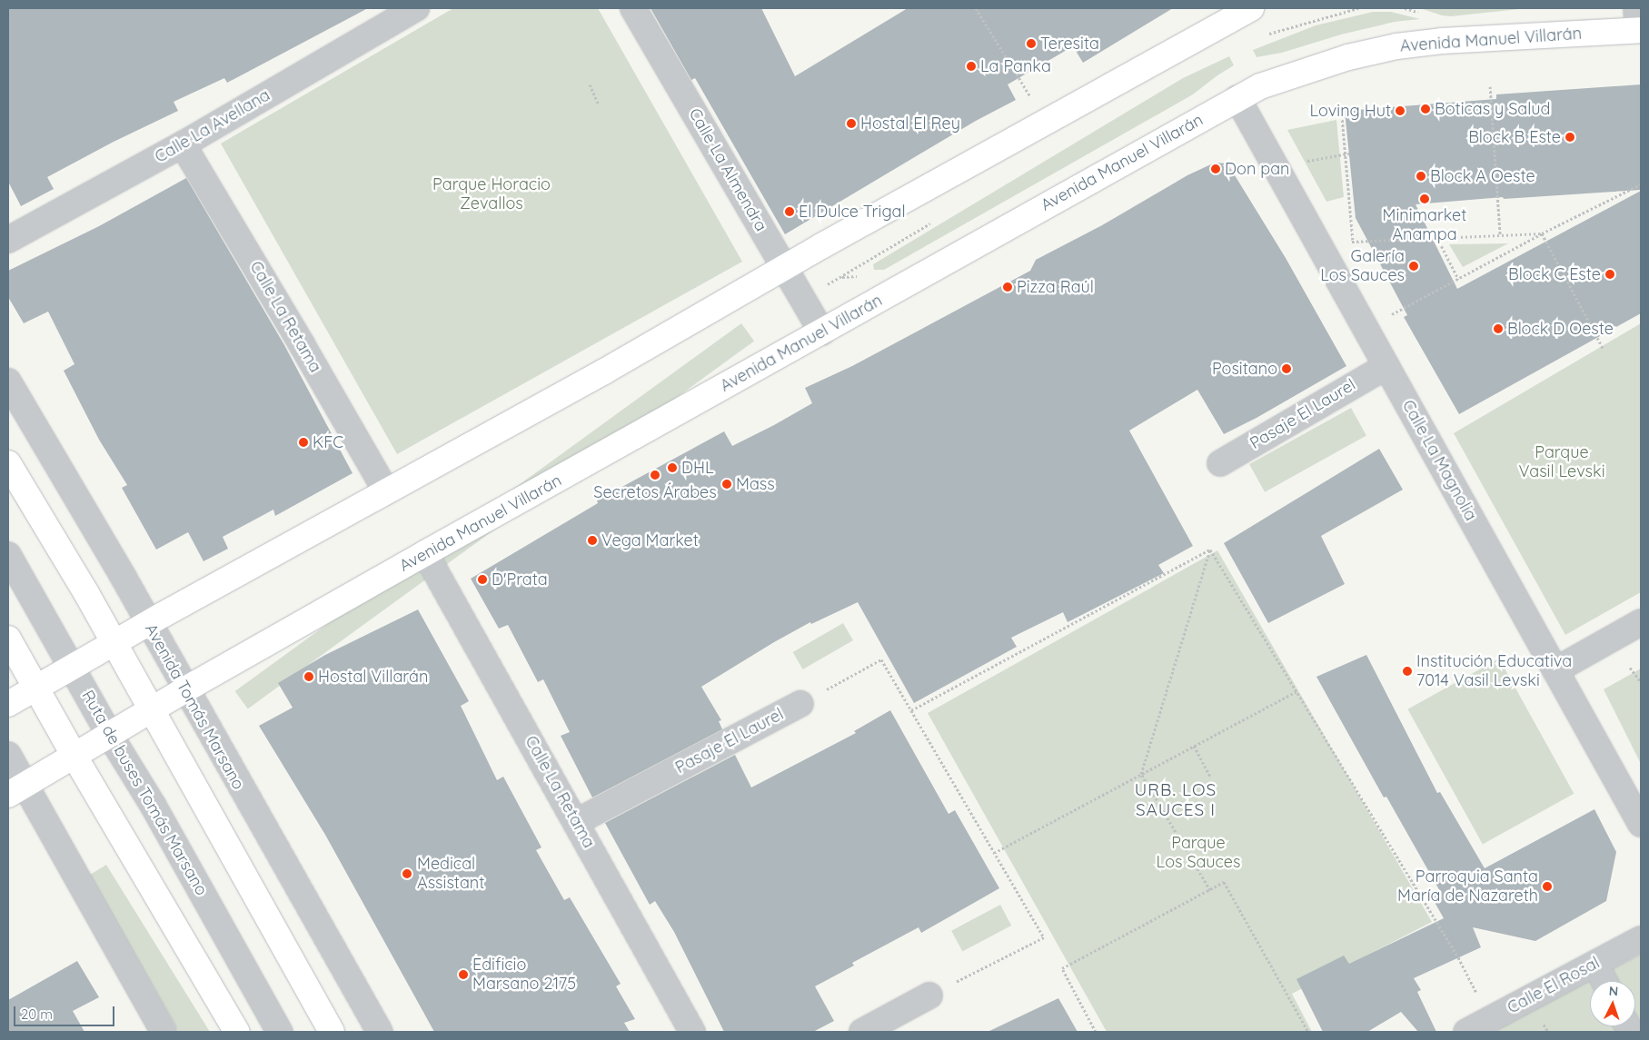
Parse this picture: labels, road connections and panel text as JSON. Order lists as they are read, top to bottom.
{
  "streets": {
    "main road": ["Avenida Manuel Villarán"],
    "street": [
      "Calle La Avellana",
      "Calle La Almendra",
      "Calle La Retama",
      "Pasaje El Laurel",
      "Calle La Magnolia",
      "Avenida Tomás Marsano",
      "Ruta de buses Tomás Marsano",
      "Calle El Rosal"
    ]
  },
  "crossings": [
    ["Avenida Manuel Villarán", "Calle La Almendra"],
    ["Avenida Manuel Villarán", "Calle La Retama"],
    ["Avenida Manuel Villarán", "Calle La Magnolia"],
    ["Avenida Manuel Villarán", "Avenida Tomás Marsano"],
    ["Avenida Manuel Villarán", "Ruta de buses Tomás Marsano"],
    ["Calle La Avellana", "Calle La Retama"],
    ["Calle La Retama", "Pasaje El Laurel"],
    ["Pasaje El Laurel", "Calle La Magnolia"]
  ],
  "districts": ["URB. LOS SAUCES I"],
  "parks": ["Parque Horacio Zevallos", "Parque Vasil Levski", "Parque Los Sauces"],
  "places": [
    "Teresita",
    "La Panka",
    "Boticas y Salud",
    "Loving Hut",
    "Hostal El Rey",
    "Block B Este",
    "Don pan",
    "Block A Oeste",
    "Minimarket Anampa",
    "El Dulce Trigal",
    "Galería Los Sauces",
    "Block C Este",
    "Pizza Raúl",
    "Block D Oeste",
    "Positano",
    "KFC",
    "DHL",
    "Secretos Árabes",
    "Mass",
    "Vega Market",
    "D'Prata",
    "Institución Educativa 7014 Vasil Levski",
    "Hostal Villarán",
    "Medical Assistant",
    "Parroquia Santa María de Nazareth",
    "Edificio Marsano 2175"
  ],
  "scale_bar": "20 m",
  "north": "top"
}
